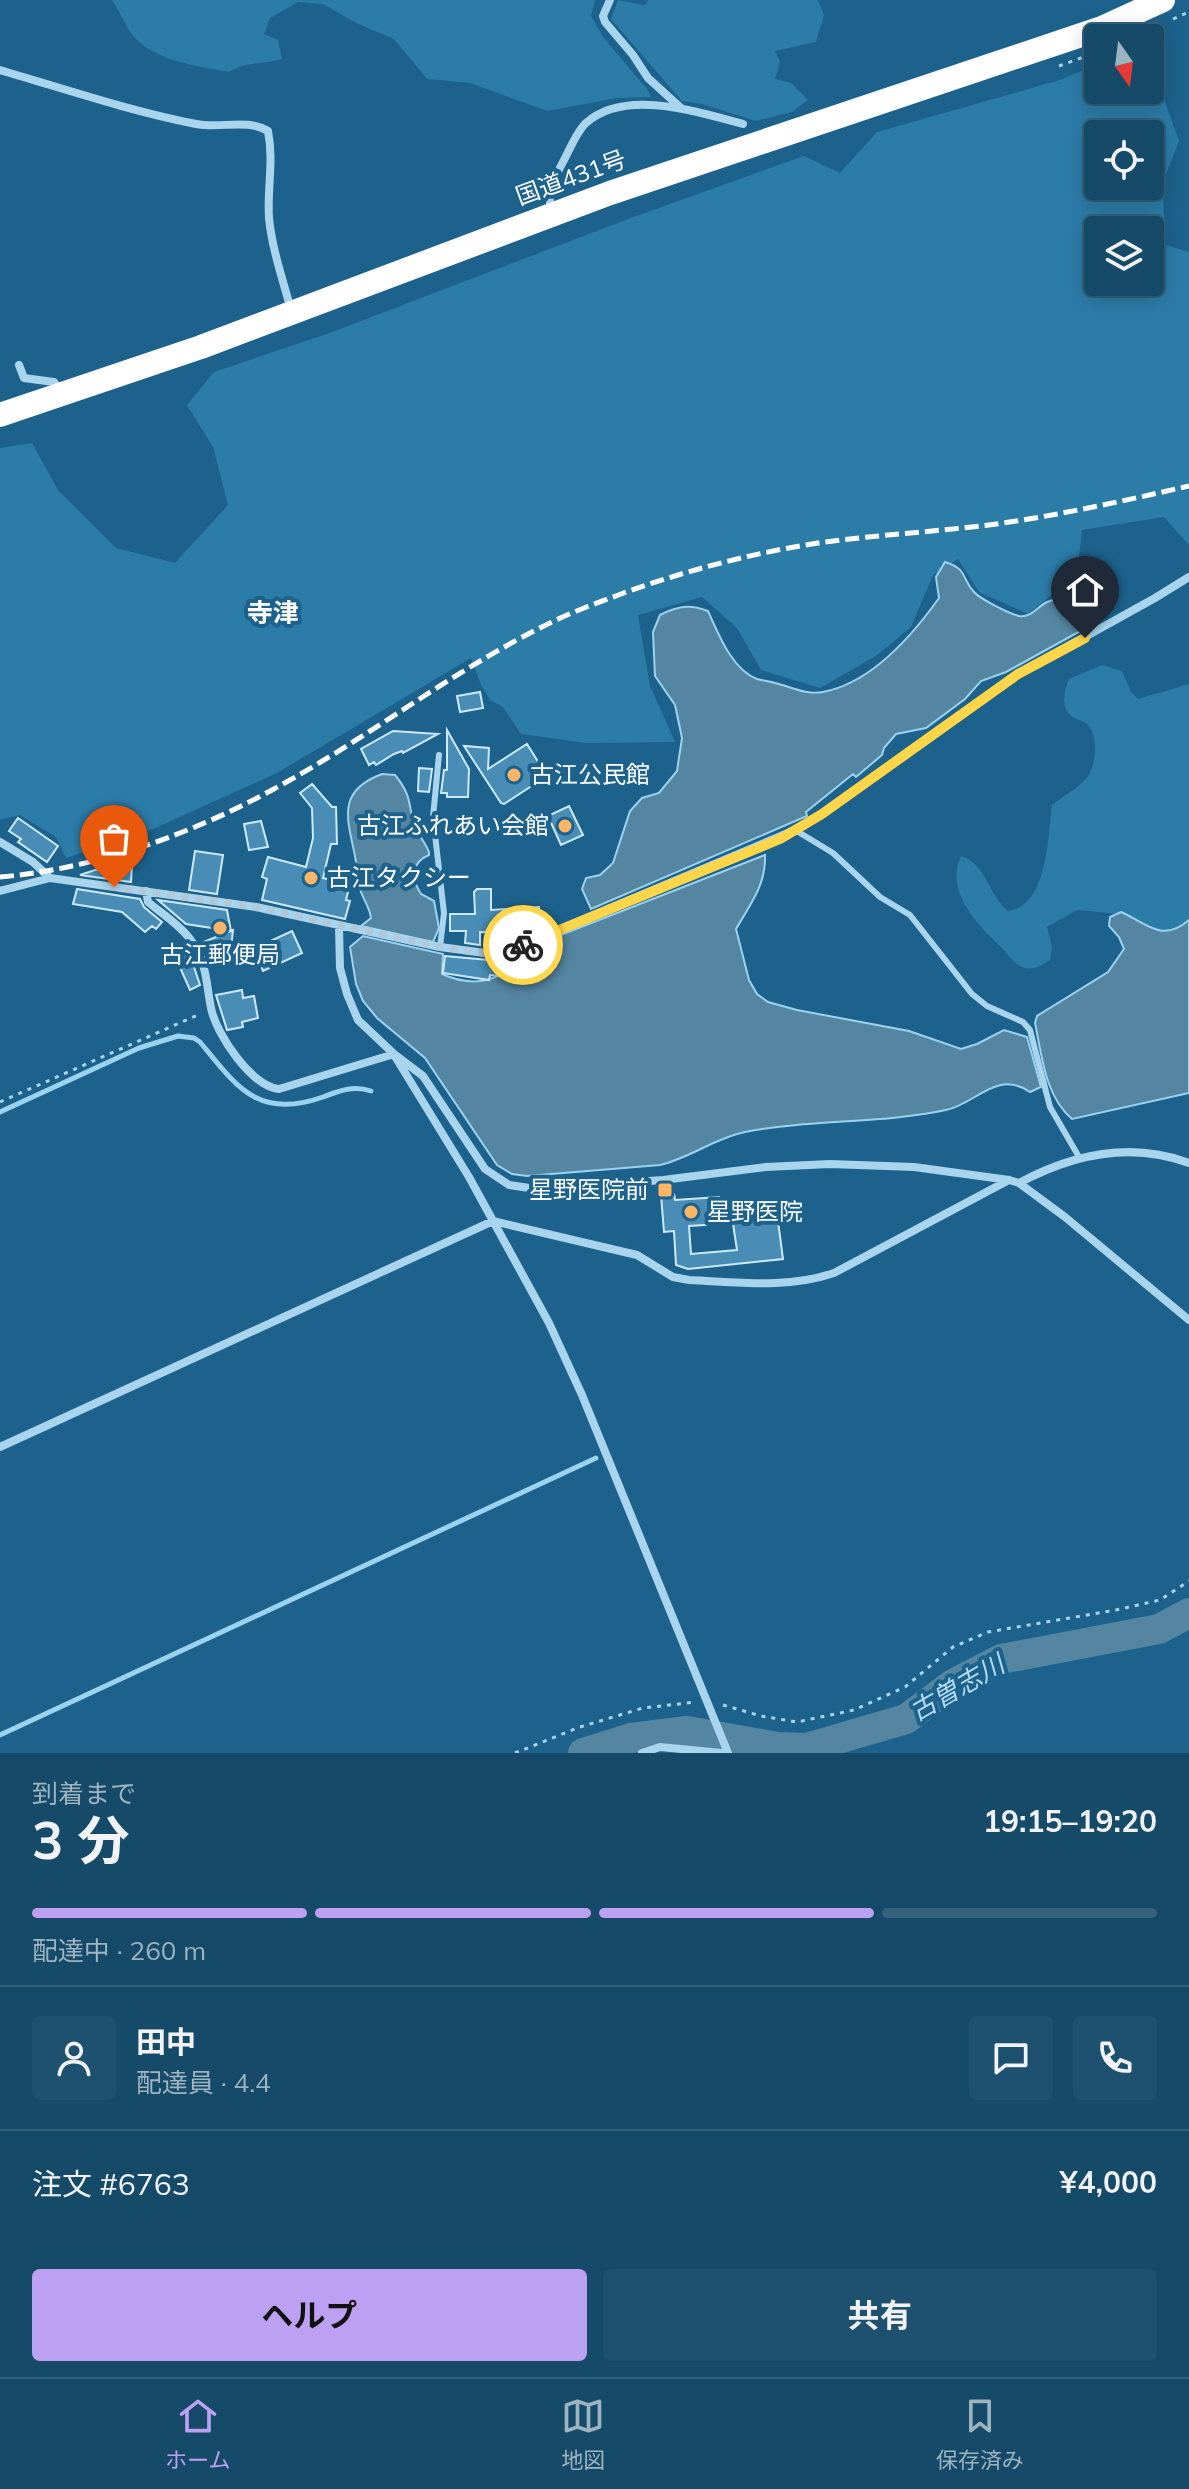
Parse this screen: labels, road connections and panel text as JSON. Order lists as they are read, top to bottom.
{
  "streets": {
    "highway": ["国道431号"]
  },
  "districts": ["寺津"],
  "water": ["古曽志川"],
  "places": {
    "other": [
      "古江公民館",
      "古江ふれあい会館",
      "古江タクシー",
      "古江郵便局",
      "星野医院"
    ],
    "transit": ["星野医院前"]
  },
  "north": "bottom",
  "page": {
    "heading": ["3 分", "到着まで", "19:15–19:20"],
    "panel": [
      "田中",
      "配達員 · 4.4",
      "注文 #6763",
      "¥4,000"
    ],
    "bar": "配達中 · 260 m",
    "buttons": ["ヘルプ", "共有"],
    "tabs": ["ホーム", "地図", "保存済み"]
  }
}
